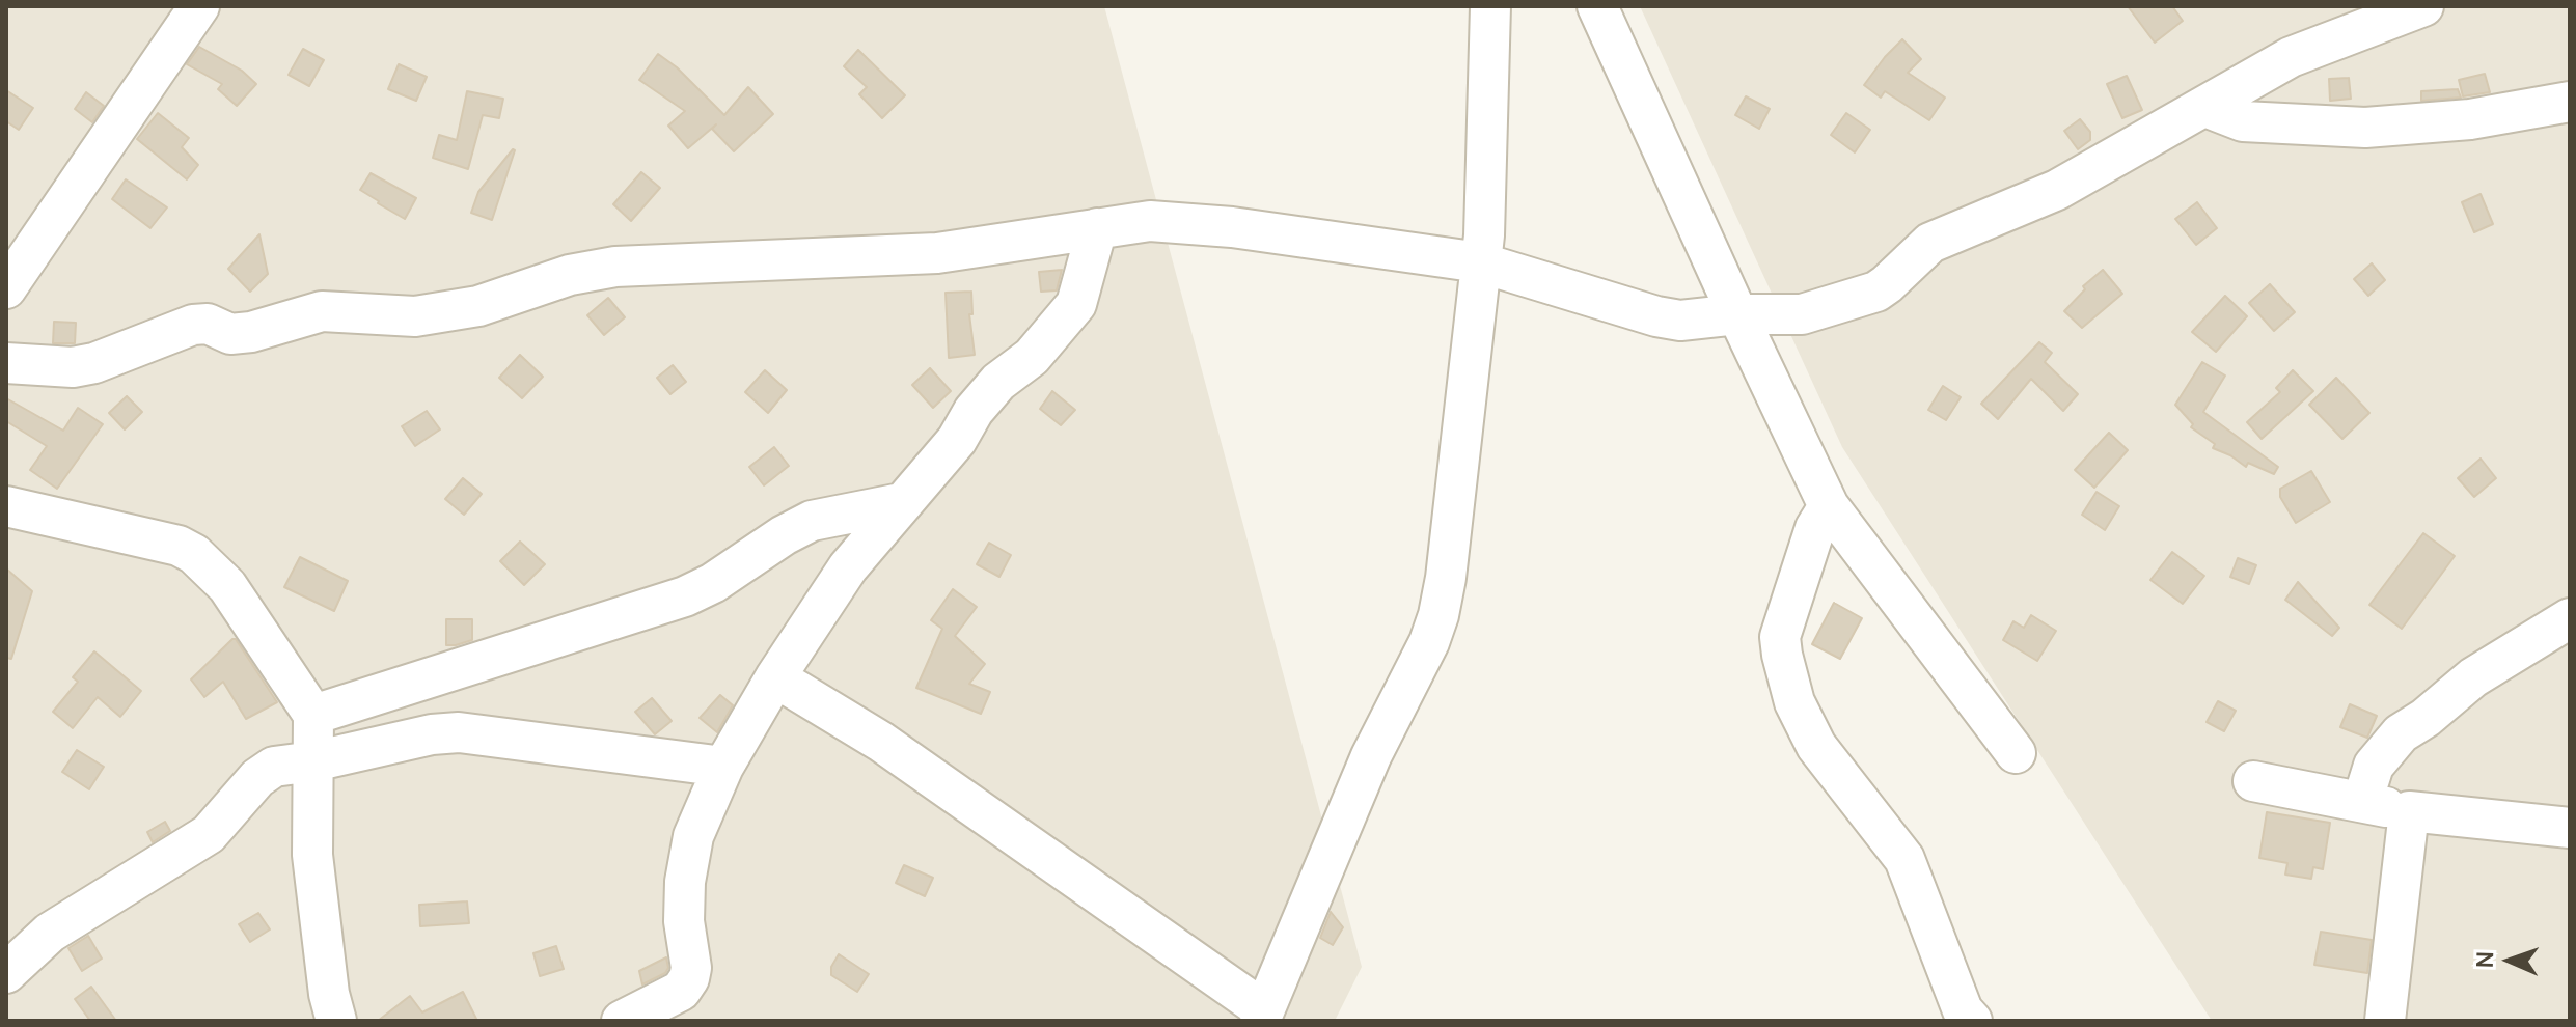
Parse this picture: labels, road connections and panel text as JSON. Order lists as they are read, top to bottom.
{
  "north": "left"
}
